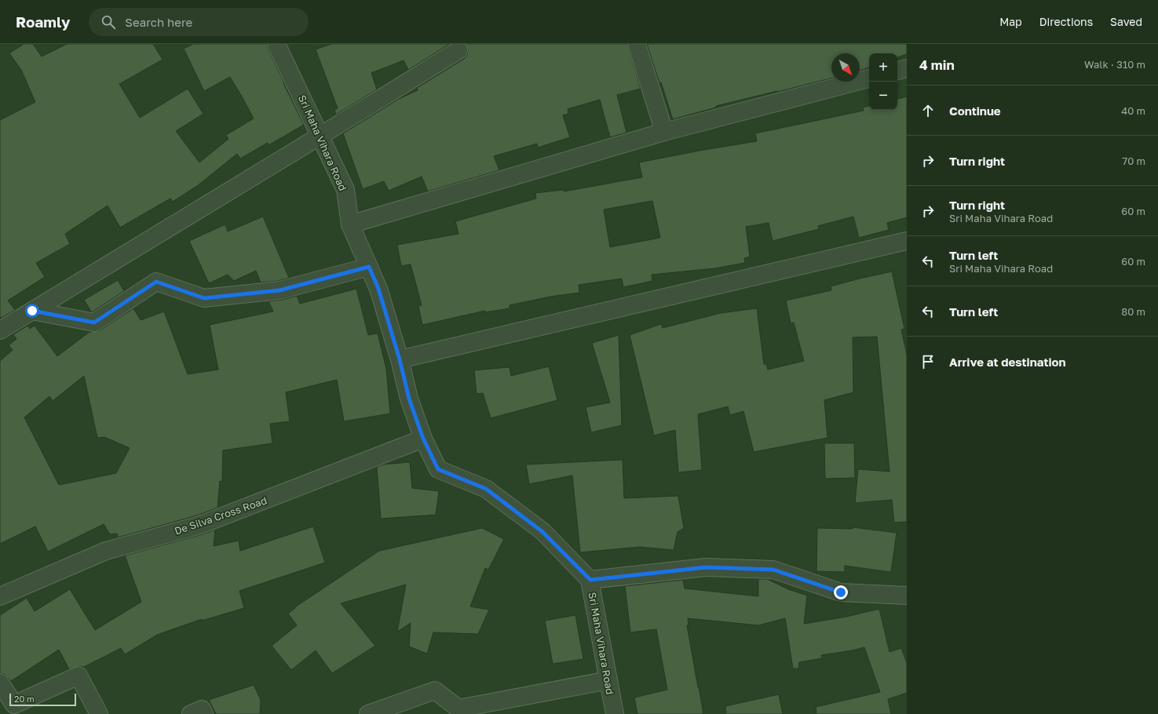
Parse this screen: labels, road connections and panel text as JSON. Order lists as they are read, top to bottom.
{
  "streets": {
    "street": ["Sri Maha Vihara Road", "De Silva Cross Road"]
  },
  "crossings": [
    ["Sri Maha Vihara Road", "De Silva Cross Road"]
  ],
  "scale_bar": "20 m",
  "north": "bottom right",
  "page": {
    "header": "Roamly",
    "search": "Search here",
    "nav": ["Map", "Directions", "Saved"],
    "heading": ["4 min", "Walk · 310 m"],
    "map_buttons": ["+", "−"],
    "list": [
      ["Continue", "40 m"],
      ["Turn right", "70 m"],
      ["Turn right", "Sri Maha Vihara Road", "60 m"],
      ["Turn left", "Sri Maha Vihara Road", "60 m"],
      ["Turn left", "80 m"],
      "Arrive at destination"
    ],
    "scale": "20 m"
  }
}
